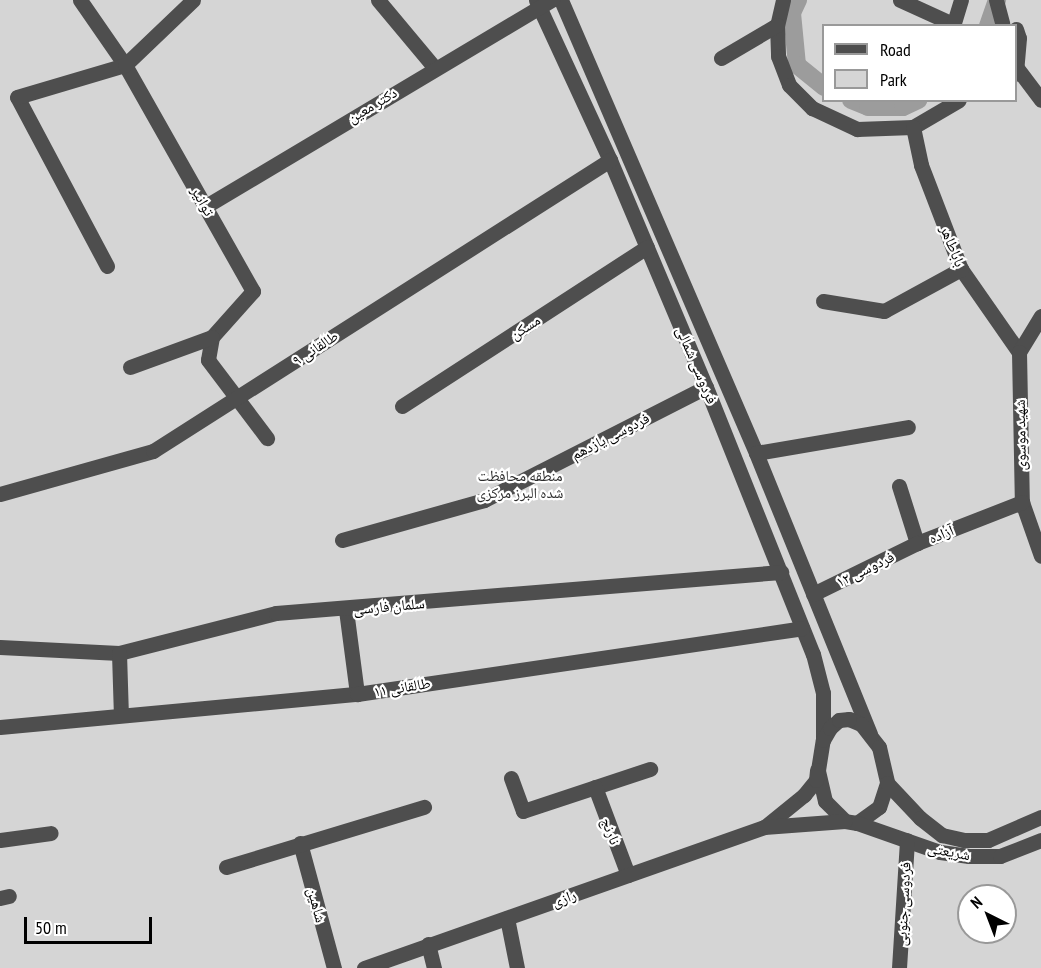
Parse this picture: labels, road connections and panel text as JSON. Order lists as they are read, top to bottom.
{
  "streets": {
    "street": [
      "دکتر معین",
      "توانیر",
      "باباطاهر",
      "مسکن",
      "طالقانی ۹",
      "فردوسی شمالی",
      "شهید موسوی",
      "فردوسی یازدهم",
      "آزاده",
      "فردوسی ۱۲",
      "سلمان فارسی",
      "طالقانی ۱۱",
      "نارنج",
      "شریعتی",
      "رازی",
      "فردوسی جنوبی",
      "شاهین"
    ]
  },
  "crossings": [
    ["دکتر معین", "توانیر"],
    ["دکتر معین", "فردوسی شمالی"],
    ["باباطاهر", "شهید موسوی"],
    ["مسکن", "فردوسی شمالی"],
    ["طالقانی ۹", "فردوسی شمالی"],
    ["فردوسی شمالی", "فردوسی یازدهم"],
    ["فردوسی شمالی", "فردوسی ۱۲"],
    ["فردوسی شمالی", "سلمان فارسی"],
    ["فردوسی شمالی", "طالقانی ۱۱"],
    ["فردوسی شمالی", "شریعتی"],
    ["شهید موسوی", "آزاده"],
    ["آزاده", "فردوسی ۱۲"],
    ["نارنج", "رازی"],
    ["شریعتی", "فردوسی جنوبی"]
  ],
  "parks": ["منطقه محافظت شده البرز مرکزی"],
  "legend": ["Road", "Park"],
  "scale_bar": "50 m",
  "north": "top left"
}
